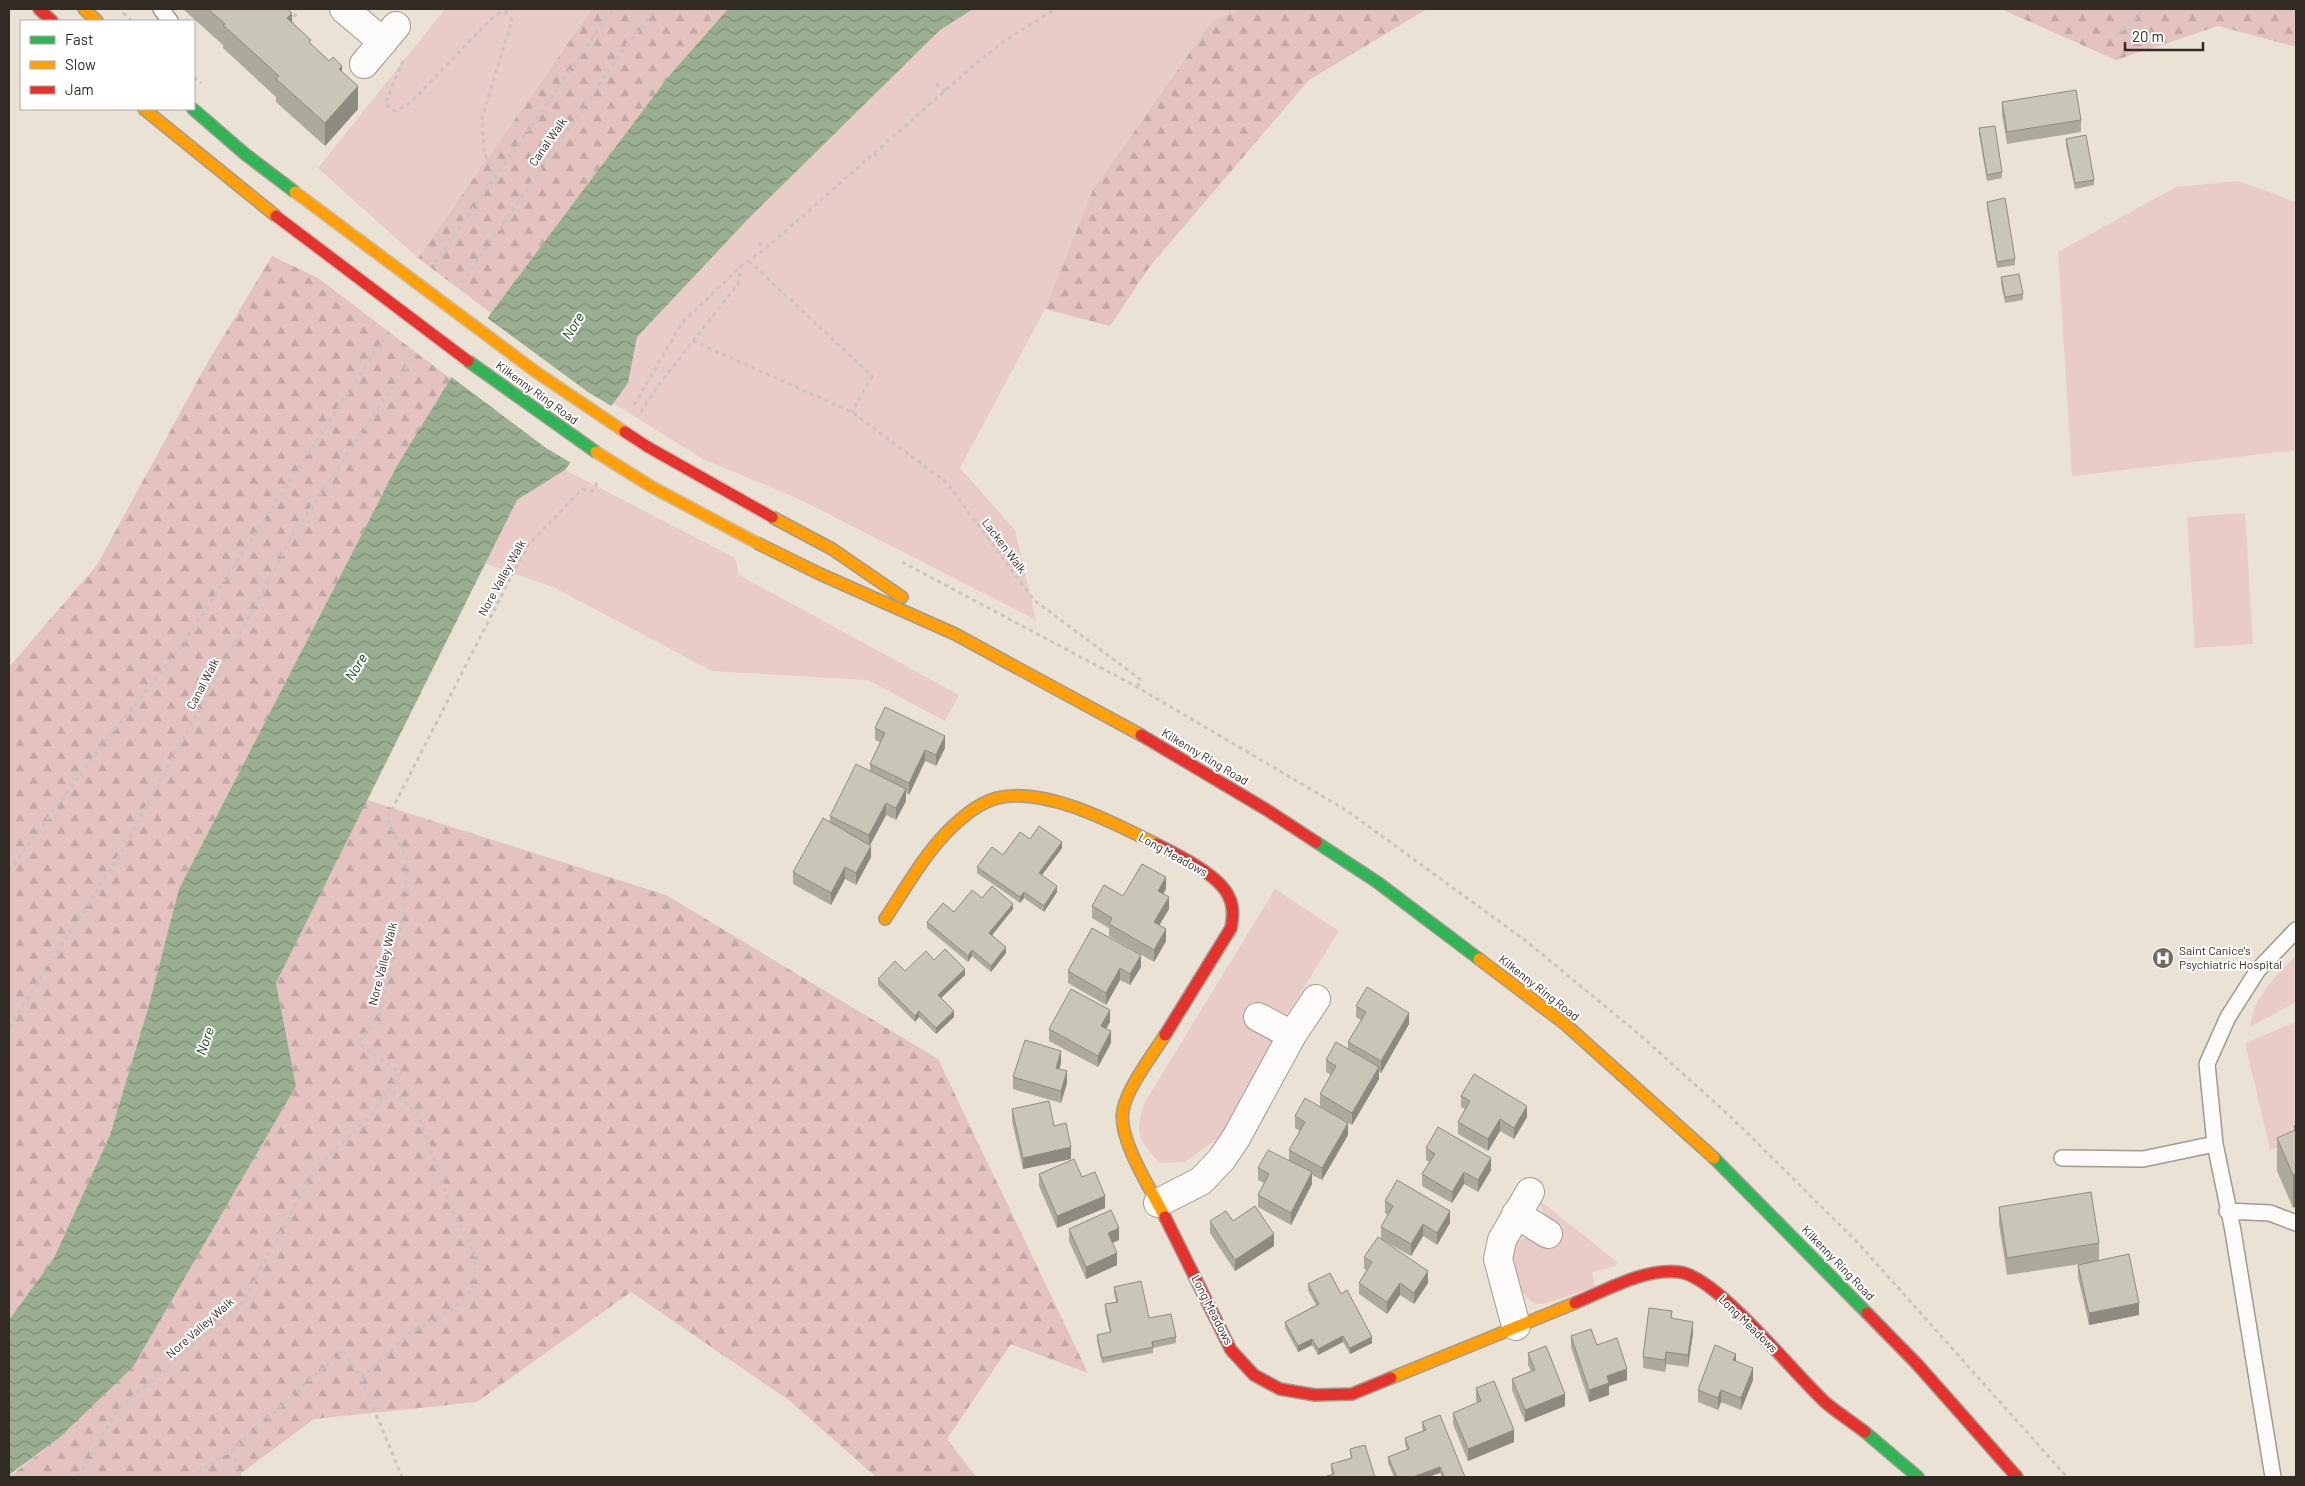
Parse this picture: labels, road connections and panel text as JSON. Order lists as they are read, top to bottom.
{
  "streets": {
    "main road": ["Kilkenny Ring Road", "Long Meadows"],
    "path": ["Canal Walk", "Lacken Walk", "Nore Valley Walk"]
  },
  "water": ["Nore"],
  "places": {
    "hospital": ["Saint Canice's Psychiatric Hospital"]
  },
  "legend": ["Fast", "Slow", "Jam"],
  "scale_bar": "20 m"
}
